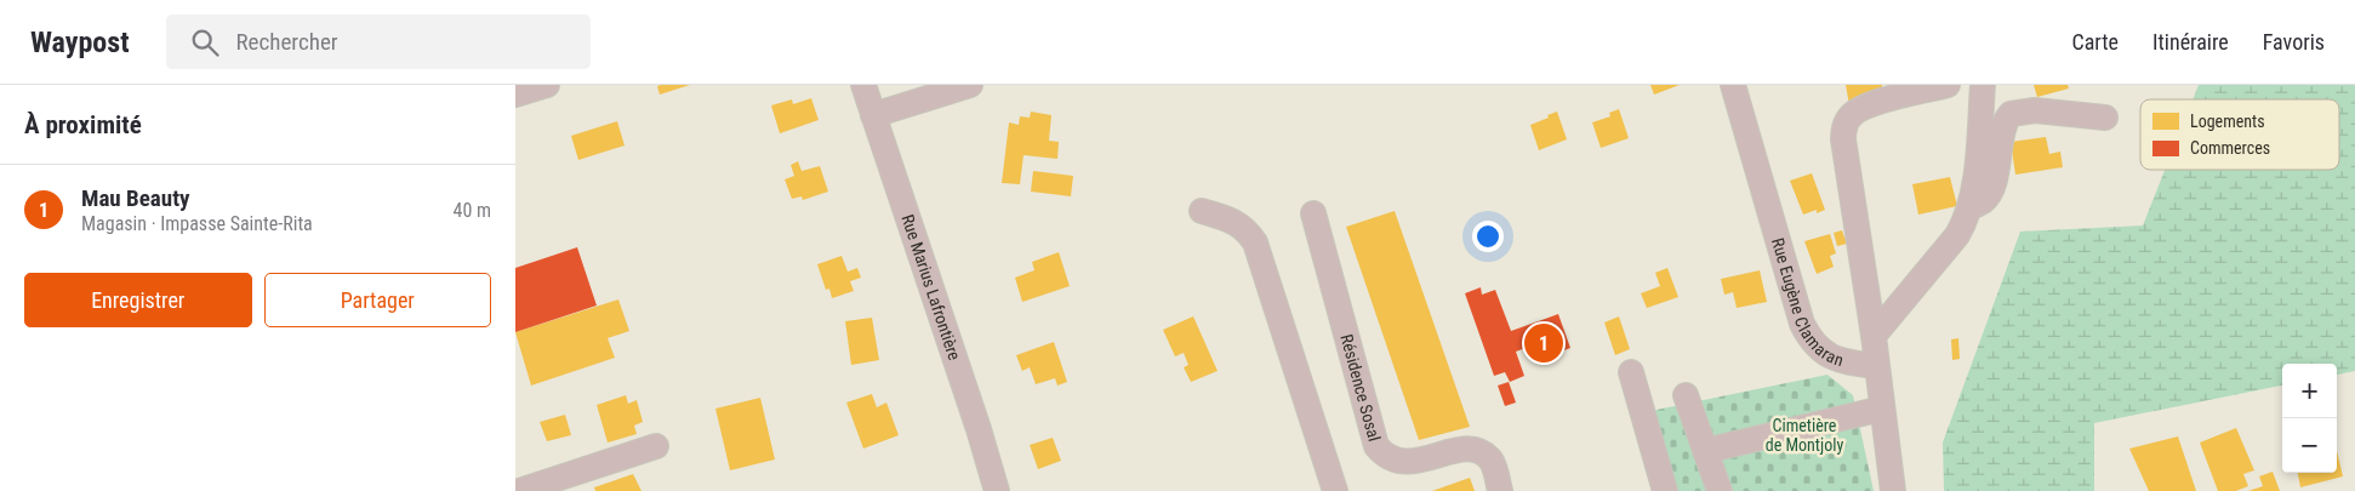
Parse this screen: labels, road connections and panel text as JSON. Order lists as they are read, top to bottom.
{
  "streets": {
    "street": ["Rue Marius Lafrontière", "Rue Eugène Clamaran", "Résidence Sosal"]
  },
  "parks": ["Cimetière de Montjoly"],
  "legend": ["Logements", "Commerces"],
  "page": {
    "header": "Waypost",
    "search": "Rechercher",
    "nav": ["Carte", "Itinéraire", "Favoris"],
    "heading": "À proximité",
    "list": [
      {
        "mark": "1",
        "name": "Mau Beauty",
        "note": "Magasin · Impasse Sainte-Rita",
        "value": "40 m"
      }
    ],
    "buttons": ["Enregistrer", "Partager"],
    "pins": "1",
    "map_buttons": ["+", "−"]
  }
}
